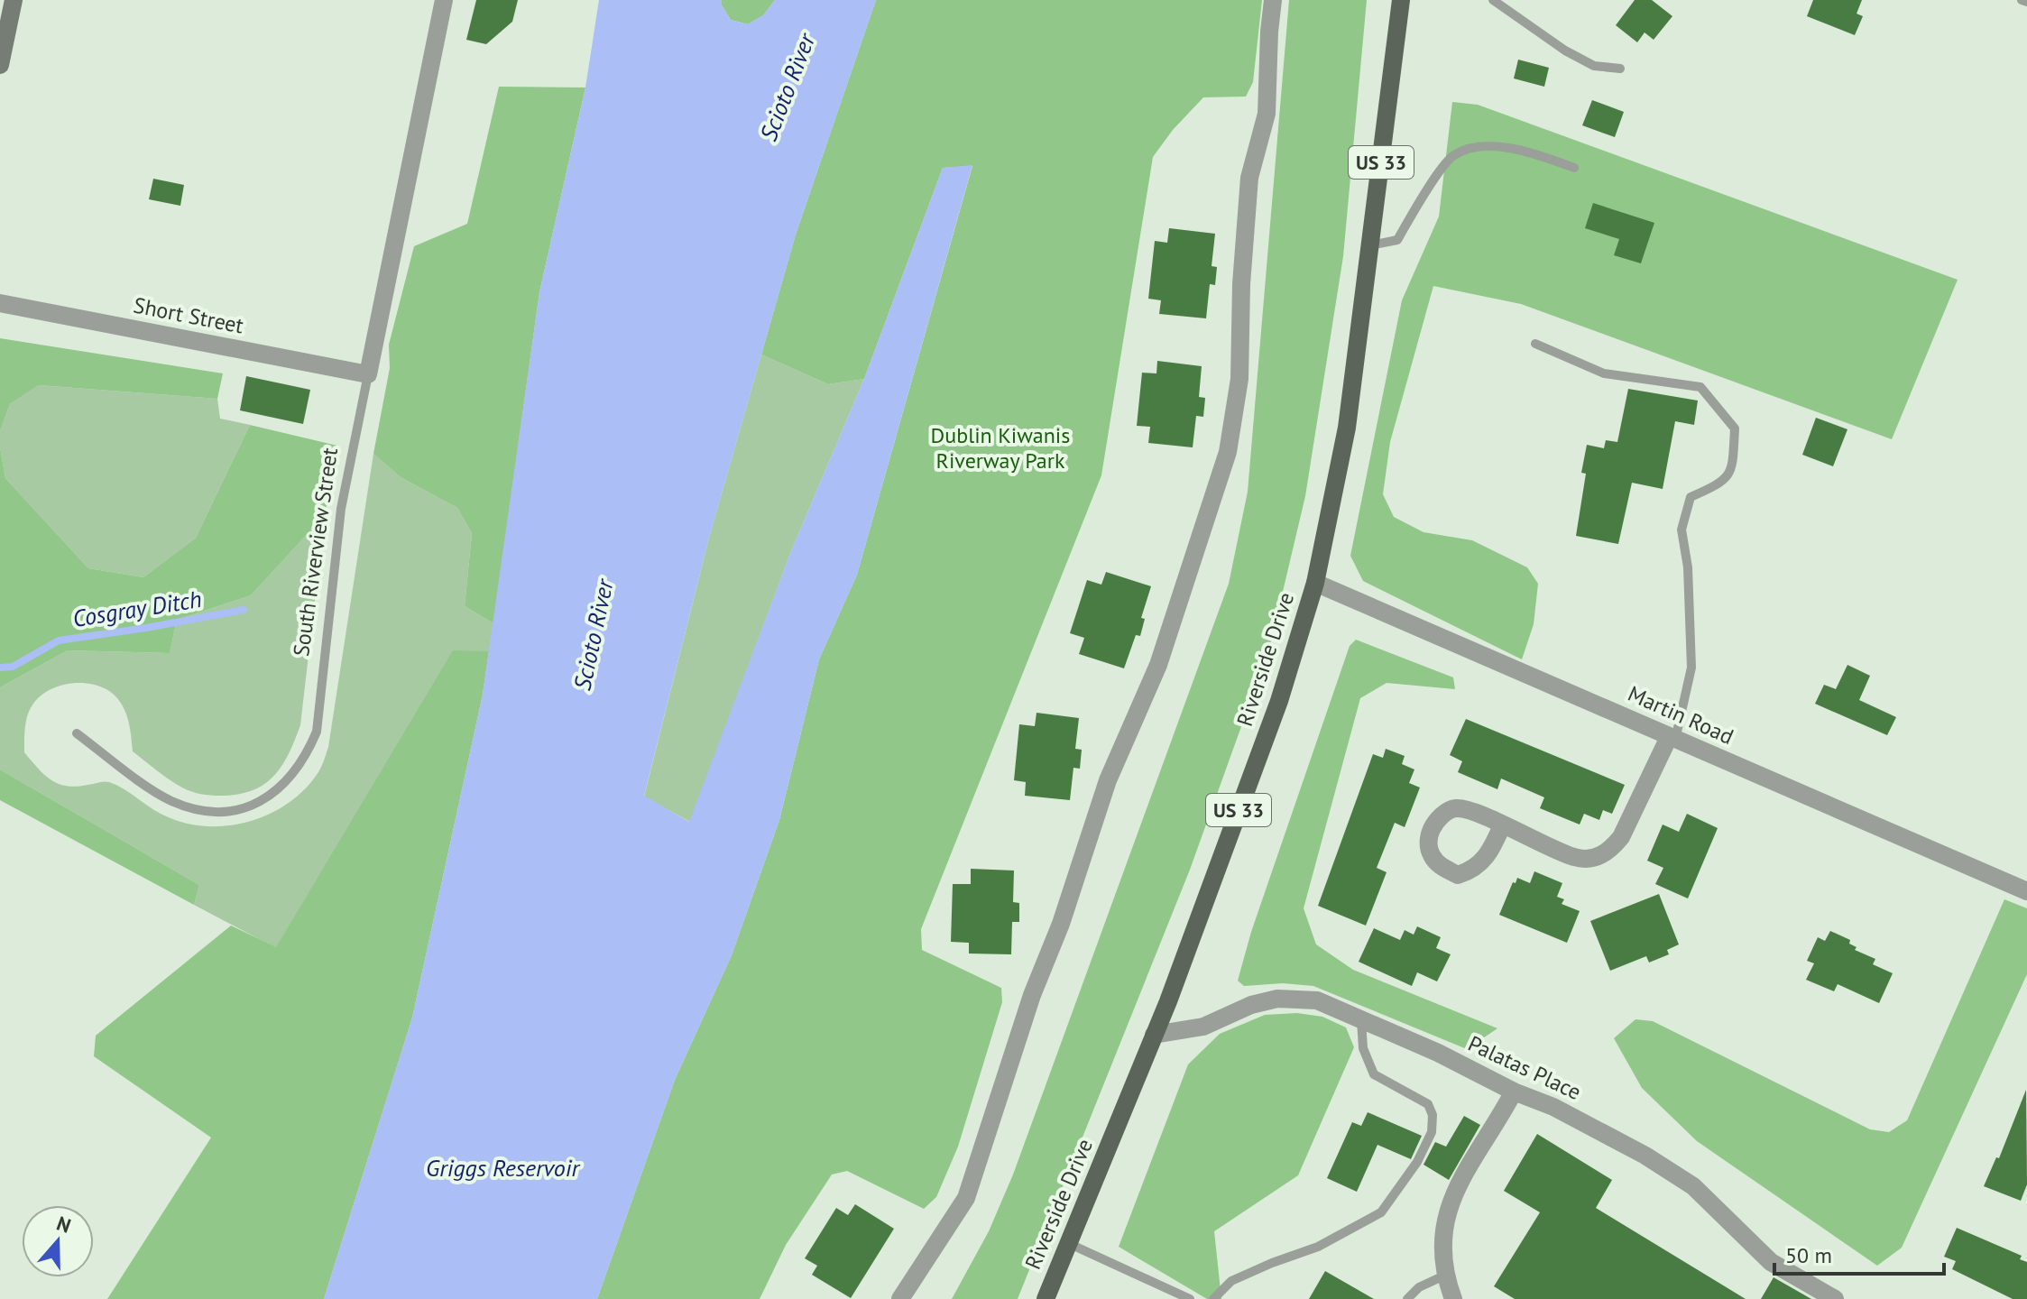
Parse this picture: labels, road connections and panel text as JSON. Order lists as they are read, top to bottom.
{
  "streets": {
    "main road": ["US 33", "Riverside Drive"],
    "street": [
      "Short Street",
      "South Riverview Street",
      "Martin Road",
      "Palatas Place"
    ]
  },
  "crossings": [
    ["Short Street", "South Riverview Street"],
    ["Riverside Drive", "Martin Road"],
    ["Riverside Drive", "Palatas Place"]
  ],
  "water": ["Scioto River", "Cosgray Ditch", "Griggs Reservoir"],
  "parks": ["Dublin Kiwanis Riverway Park"],
  "scale_bar": "50 m",
  "north": "top"
}
